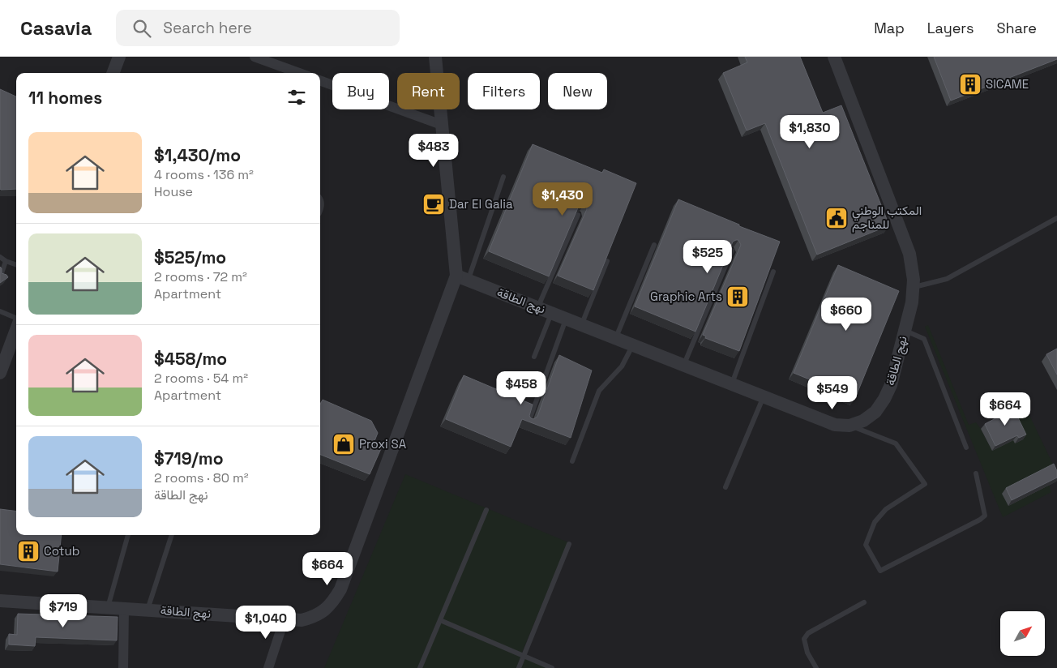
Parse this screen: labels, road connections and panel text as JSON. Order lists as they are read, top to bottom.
{
  "streets": {
    "street": ["نهج الطاقة"]
  },
  "places": {
    "building": ["SICAME", "Graphic Arts", "Cotub"],
    "cafe": ["Dar El Galia"],
    "public building": ["المكتب الوطني للمناجم"],
    "shop": ["Proxi SA"]
  },
  "north": "top right",
  "page": {
    "header": "Casavia",
    "search": "Search here",
    "nav": ["Map", "Layers", "Share"],
    "chip": [
      "Buy",
      "Rent",
      "Filters",
      "New"
    ],
    "heading": "11 homes",
    "price": [
      "$1,830",
      "$483",
      "$1,430",
      "$525",
      "$660",
      "$458",
      "$549",
      "$664",
      "$664",
      "$719",
      "$1,040"
    ],
    "list": [
      {
        "name": "$1,430/mo",
        "note": "4 rooms · 136 m² · House"
      },
      {
        "name": "$525/mo",
        "note": "2 rooms · 72 m² · Apartment"
      },
      {
        "name": "$458/mo",
        "note": "2 rooms · 54 m² · Apartment"
      },
      {
        "name": "$719/mo",
        "note": "2 rooms · 80 m² · نهج الطاقة"
      }
    ]
  }
}
